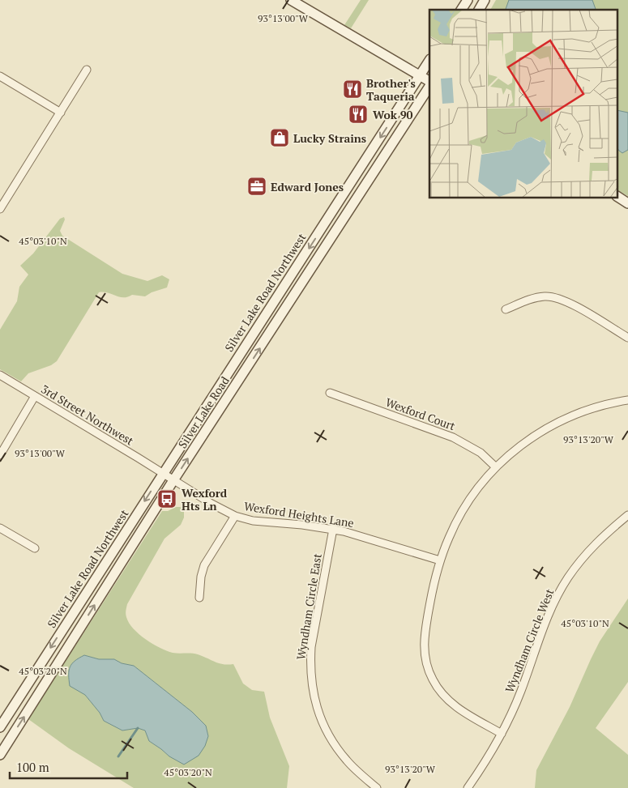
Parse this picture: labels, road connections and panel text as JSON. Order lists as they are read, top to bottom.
{
  "streets": {
    "main road": ["Silver Lake Road Northwest", "Silver Lake Road"],
    "street": [
      "Wexford Court",
      "3rd Street Northwest",
      "Wexford Heights Lane",
      "Wyndham Circle East",
      "Wyndham Circle West"
    ]
  },
  "crossings": [
    ["Silver Lake Road Northwest", "3rd Street Northwest"],
    ["Silver Lake Road Northwest", "Wexford Heights Lane"],
    ["Silver Lake Road", "Wexford Heights Lane"],
    ["3rd Street Northwest", "Wexford Heights Lane"],
    ["Wexford Heights Lane", "Wyndham Circle East"]
  ],
  "one_way": ["Silver Lake Road Northwest", "Silver Lake Road"],
  "places": {
    "restaurant": ["Brother's Taqueria", "Wok 90"],
    "shop": ["Lucky Strains"],
    "office": ["Edward Jones"],
    "bus stop": ["Wexford Hts Ln"]
  },
  "scale_bar": "100 m",
  "coordinates": [
    "93°13'00\"W",
    "45°03'10\"N",
    "93°13'20\"W",
    "45°03'20\"N"
  ]
}
